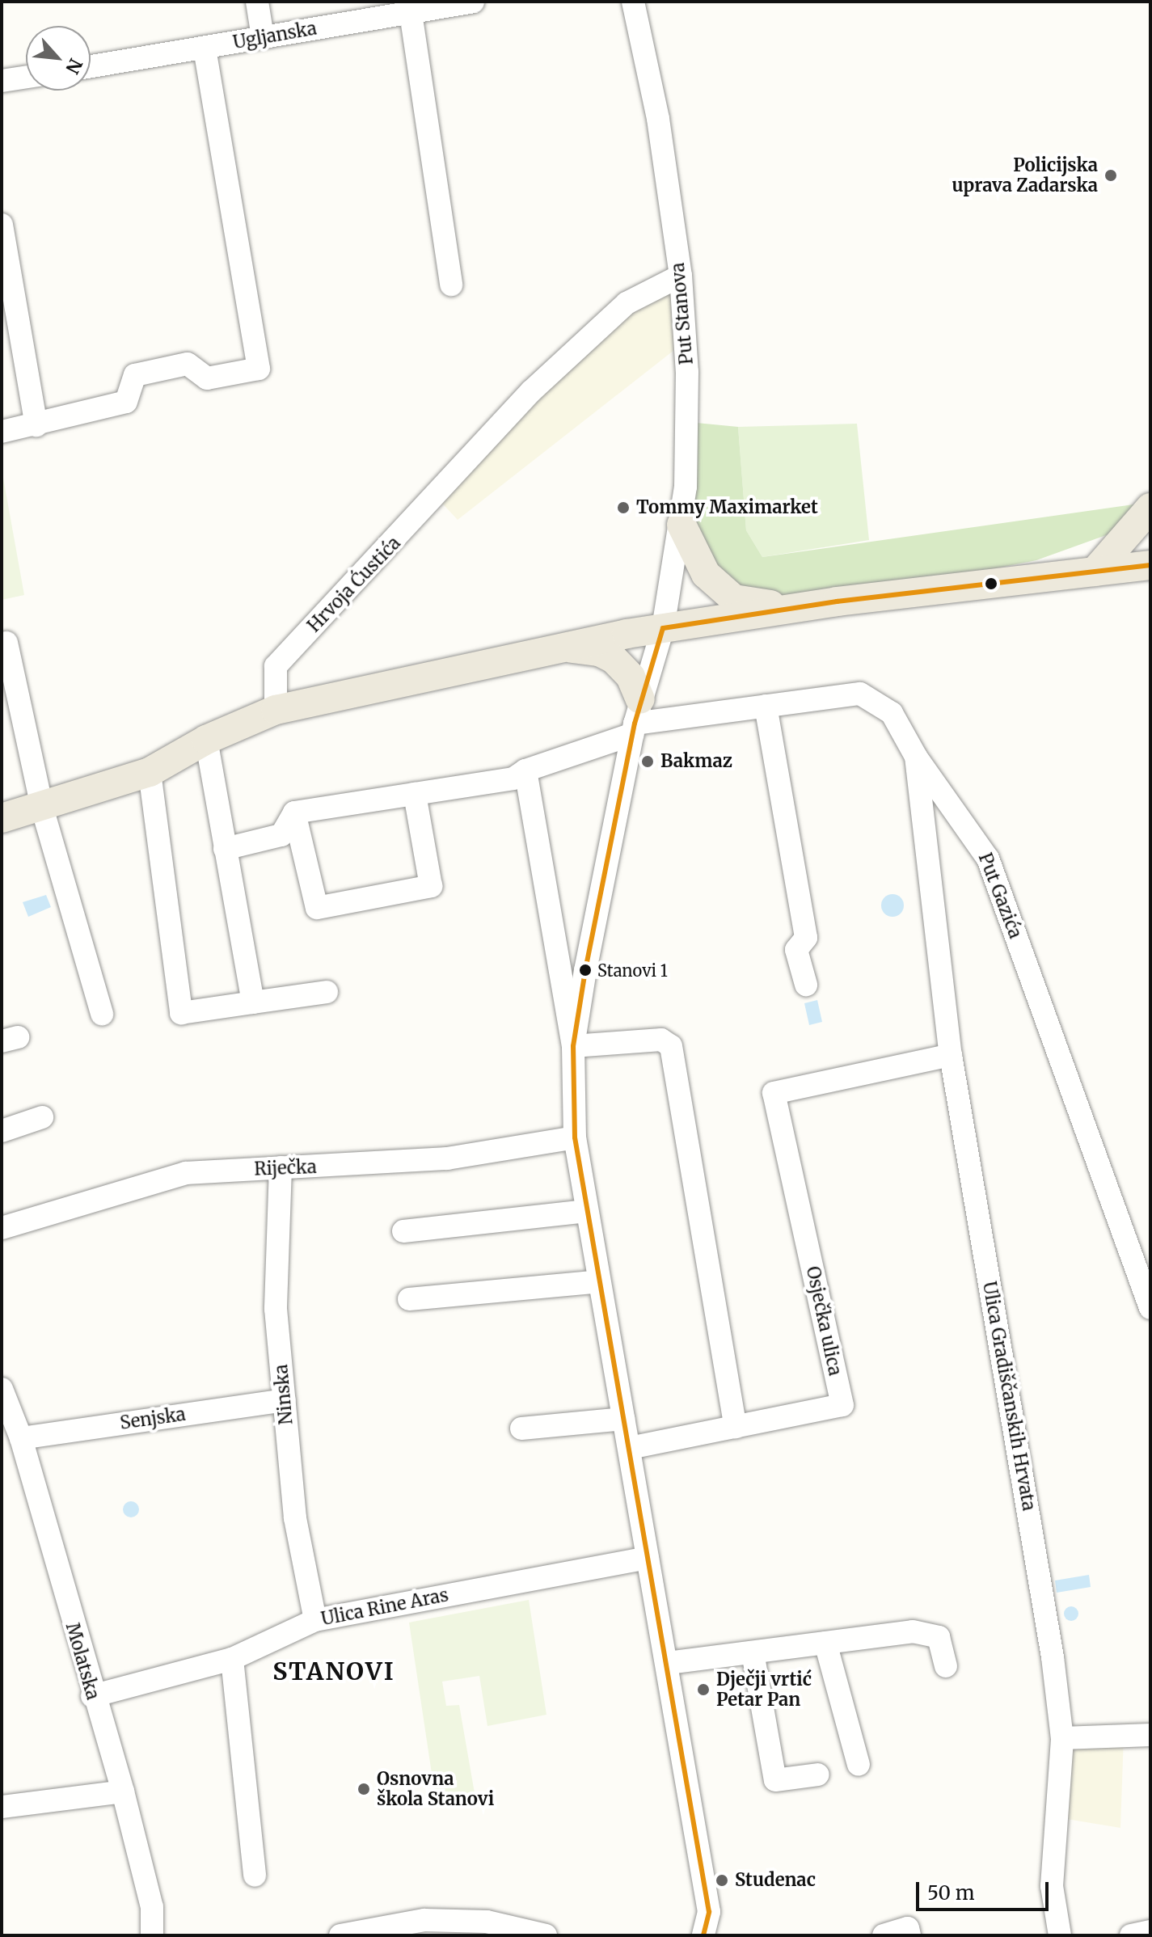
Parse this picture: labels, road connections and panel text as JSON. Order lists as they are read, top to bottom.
{
  "streets": {
    "street": [
      "Ugljanska",
      "Put Stanova",
      "Hrvoja Ćustića",
      "Put Gazića",
      "Riječka",
      "Osječka ulica",
      "Ninska",
      "Ulica Gradiščanskih Hrvata",
      "Senjska",
      "Ulica Rine Aras",
      "Molatska"
    ]
  },
  "crossings": [
    ["Put Stanova", "Hrvoja Ćustića"],
    ["Put Stanova", "Put Gazića"],
    ["Put Stanova", "Riječka"],
    ["Put Stanova", "Osječka ulica"],
    ["Put Stanova", "Ulica Rine Aras"],
    ["Put Gazića", "Ulica Gradiščanskih Hrvata"],
    ["Riječka", "Ninska"],
    ["Osječka ulica", "Ulica Gradiščanskih Hrvata"],
    ["Ninska", "Senjska"],
    ["Ninska", "Ulica Rine Aras"],
    ["Senjska", "Molatska"],
    ["Ulica Rine Aras", "Molatska"]
  ],
  "districts": ["STANOVI"],
  "places": [
    "Policijska uprava Zadarska",
    "Tommy Maximarket",
    "Bakmaz",
    "Stanovi 1",
    "Dječji vrtić Petar Pan",
    "Osnovna škola Stanovi",
    "Studenac"
  ],
  "scale_bar": "50 m",
  "north": "bottom right"
}
